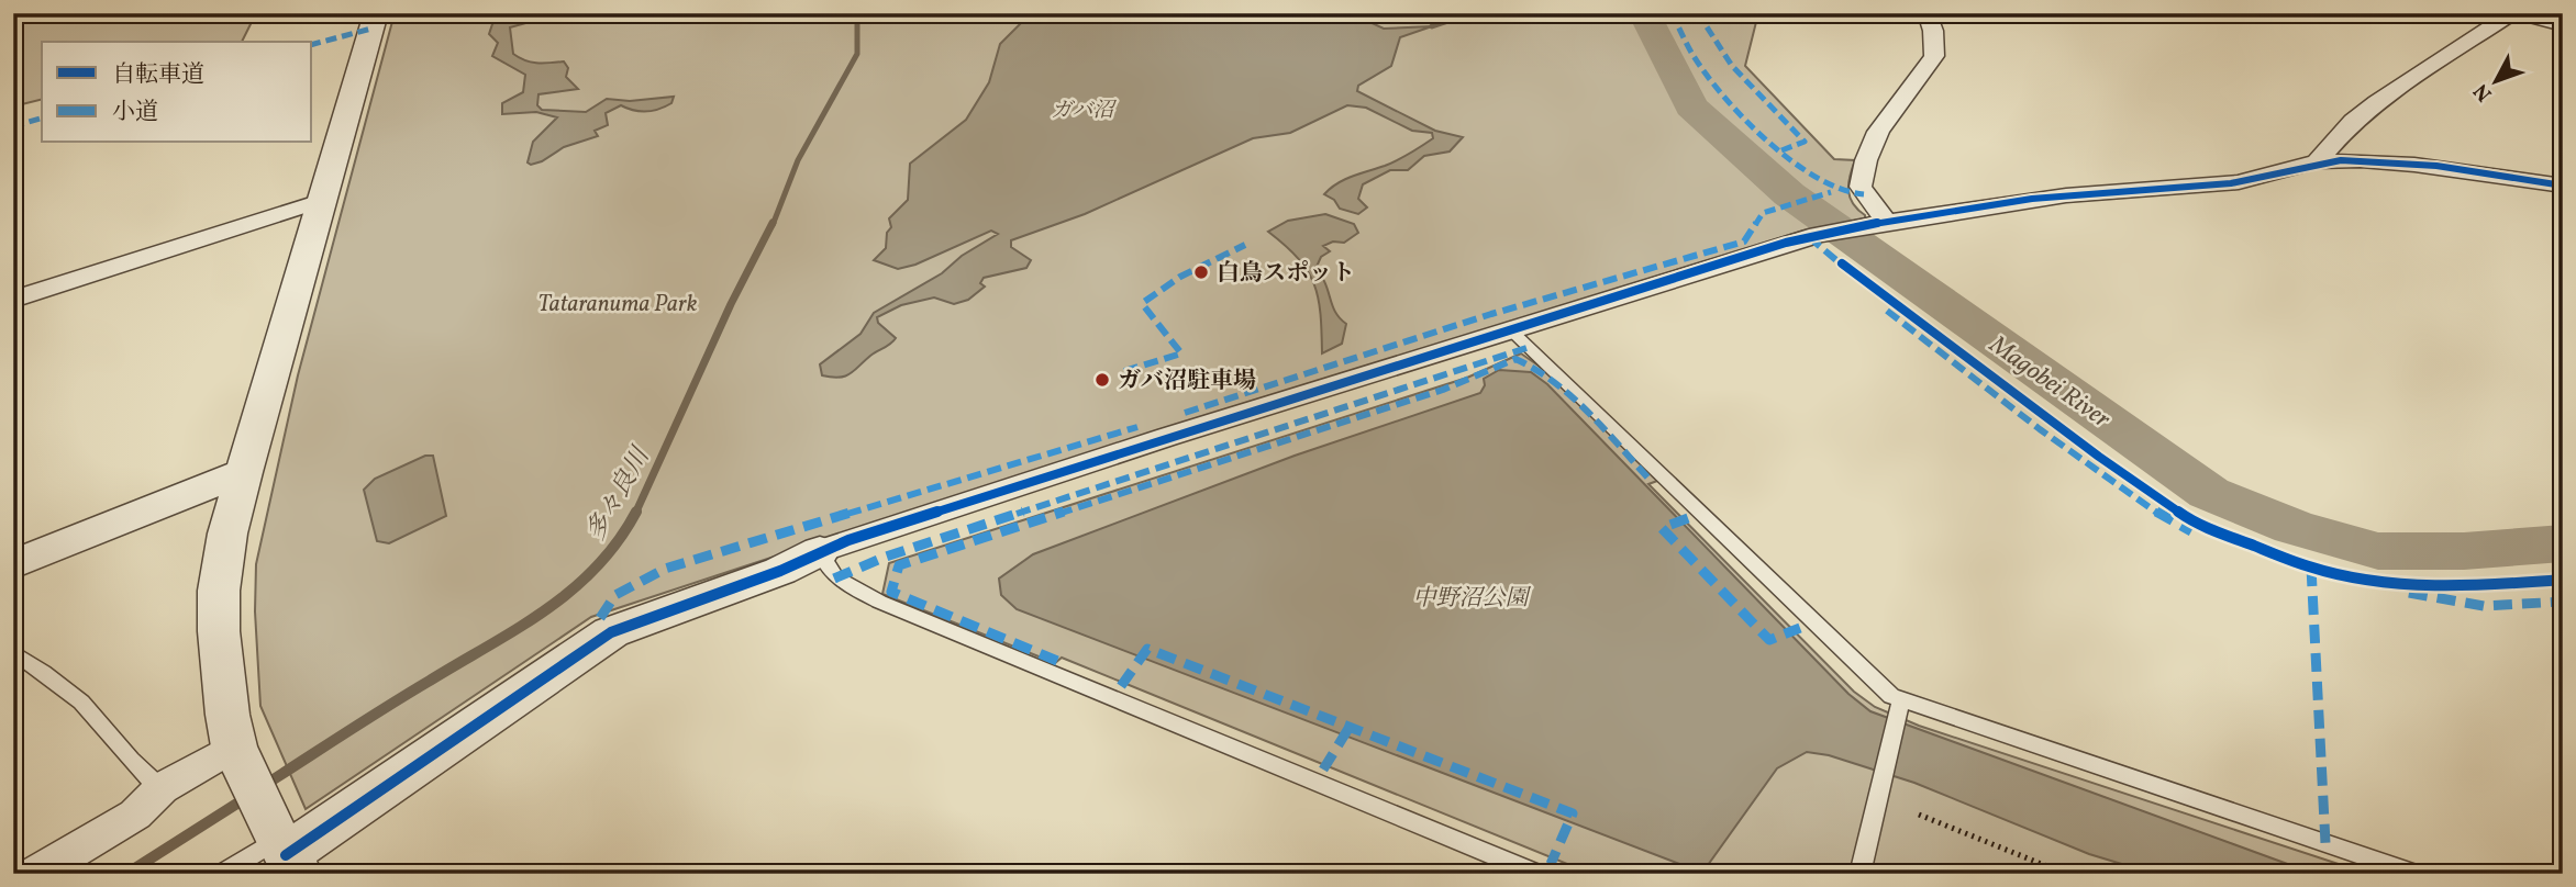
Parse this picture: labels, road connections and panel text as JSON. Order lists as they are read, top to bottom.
{
  "water": ["ガバ沼", "Magobei River", "多々良川"],
  "parks": ["Tataranuma Park", "中野沼公園"],
  "places": ["白鳥スポット", "ガバ沼駐車場"],
  "legend": ["自転車道", "小道"],
  "north": "bottom left"
}
